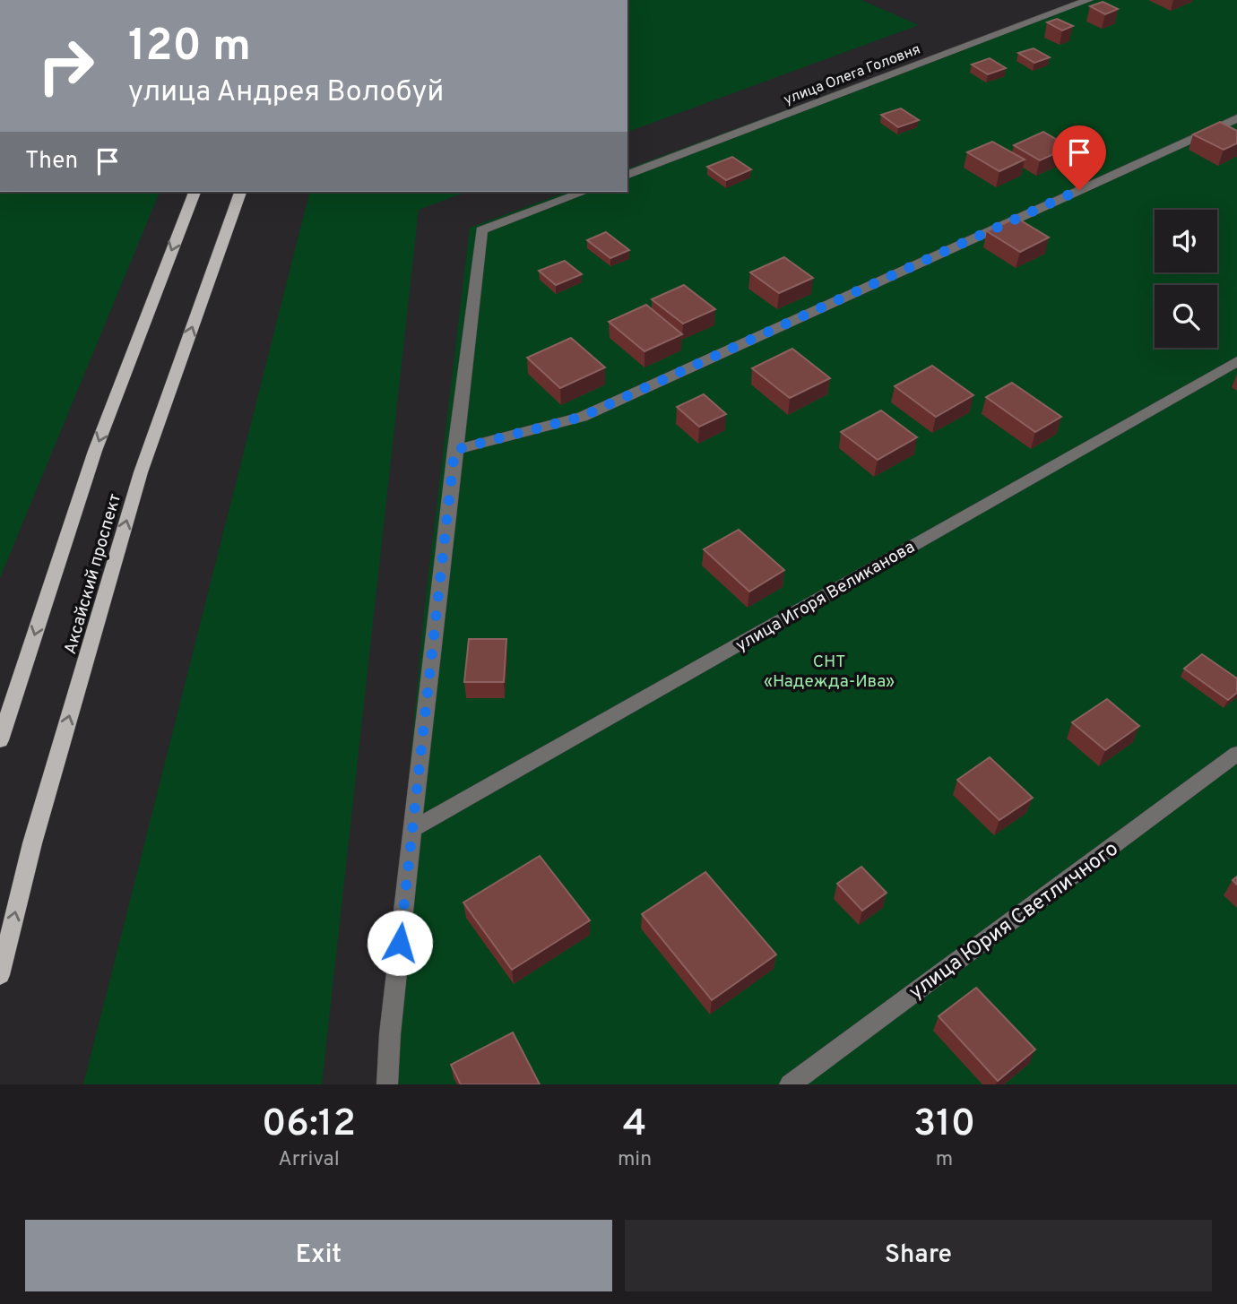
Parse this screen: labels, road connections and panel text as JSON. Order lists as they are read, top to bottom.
{
  "streets": {
    "main road": ["Аксайский проспект"],
    "street": ["улица Олега Головня", "улица Игоря Великанова", "улица Юрия Светличного"]
  },
  "parks": ["СНТ «Надежда-Ива»"],
  "page": {
    "turn": ["120 m", "улица Андрея Волобуй"],
    "then": "Then",
    "eta": [
      "06:12",
      "Arrival",
      "4",
      "min",
      "310",
      "m"
    ],
    "buttons": ["Exit", "Share"]
  }
}
